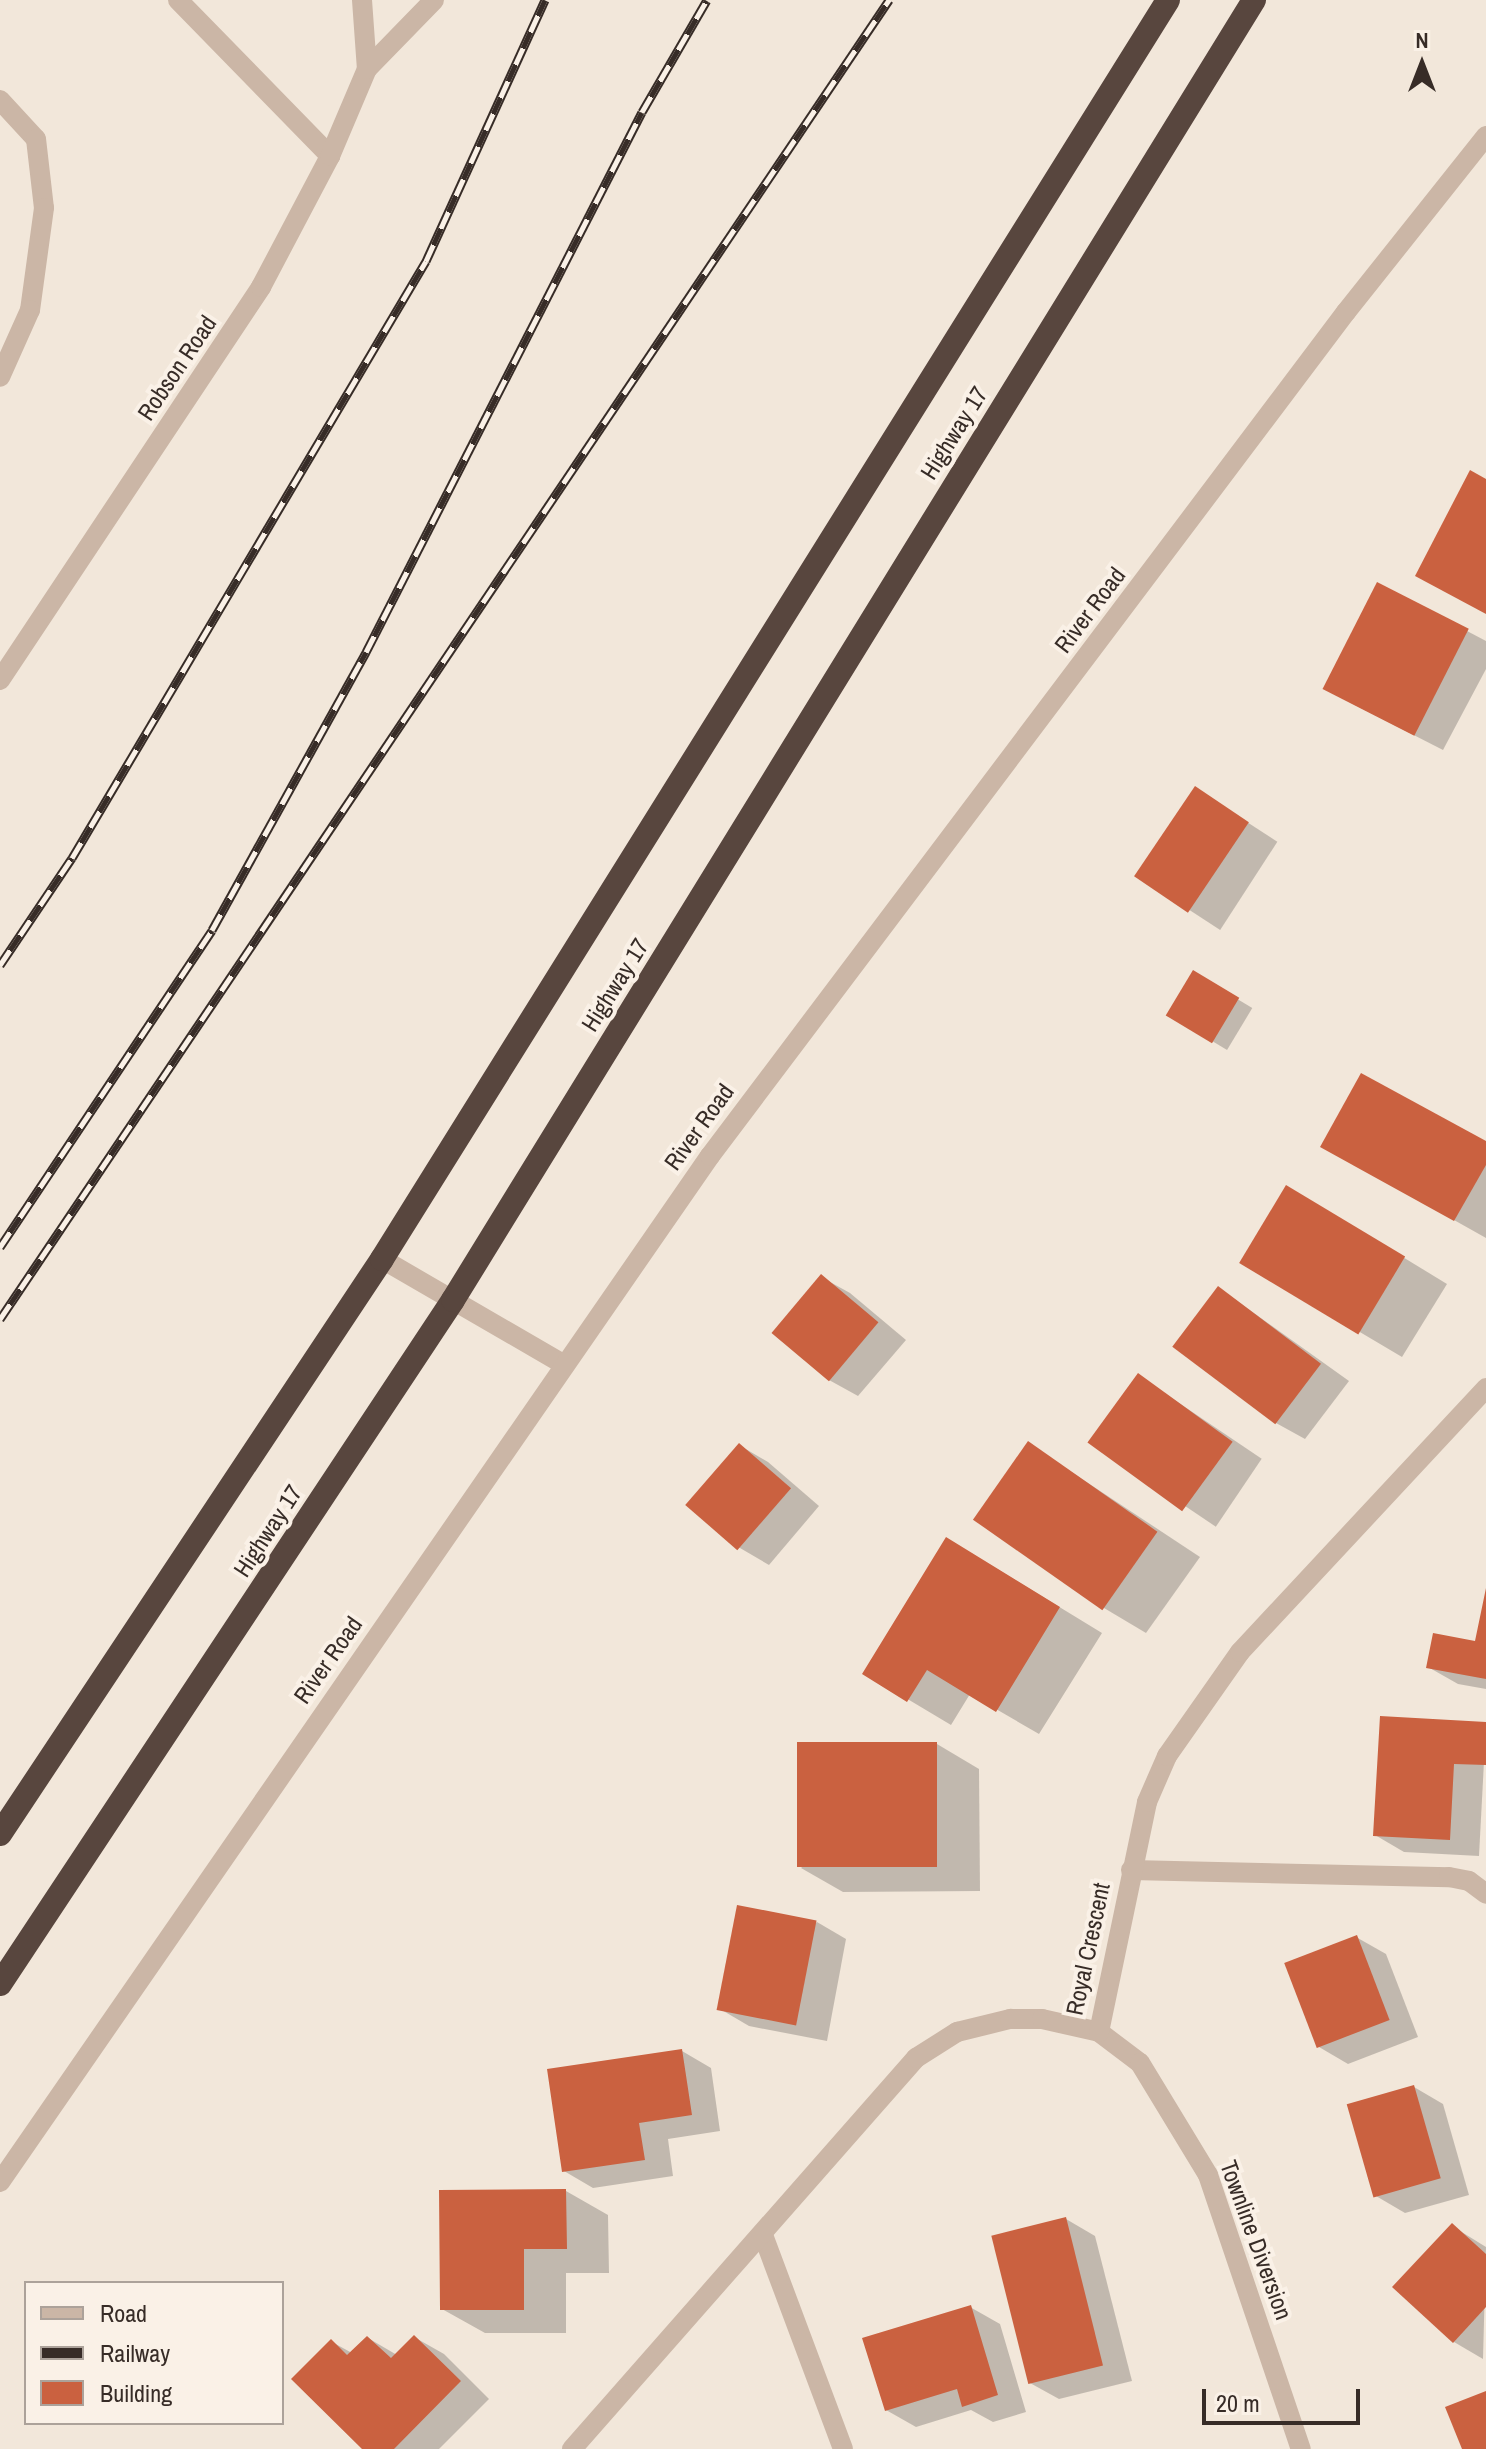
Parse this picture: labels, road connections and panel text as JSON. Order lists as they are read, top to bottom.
{
  "streets": {
    "highway": ["Highway 17"],
    "street": [
      "Robson Road",
      "River Road",
      "Royal Crescent",
      "Townline Diversion"
    ]
  },
  "crossings": [
    ["Royal Crescent", "Townline Diversion"]
  ],
  "legend": ["Road", "Railway", "Building"],
  "scale_bar": "20 m",
  "north": "top"
}
